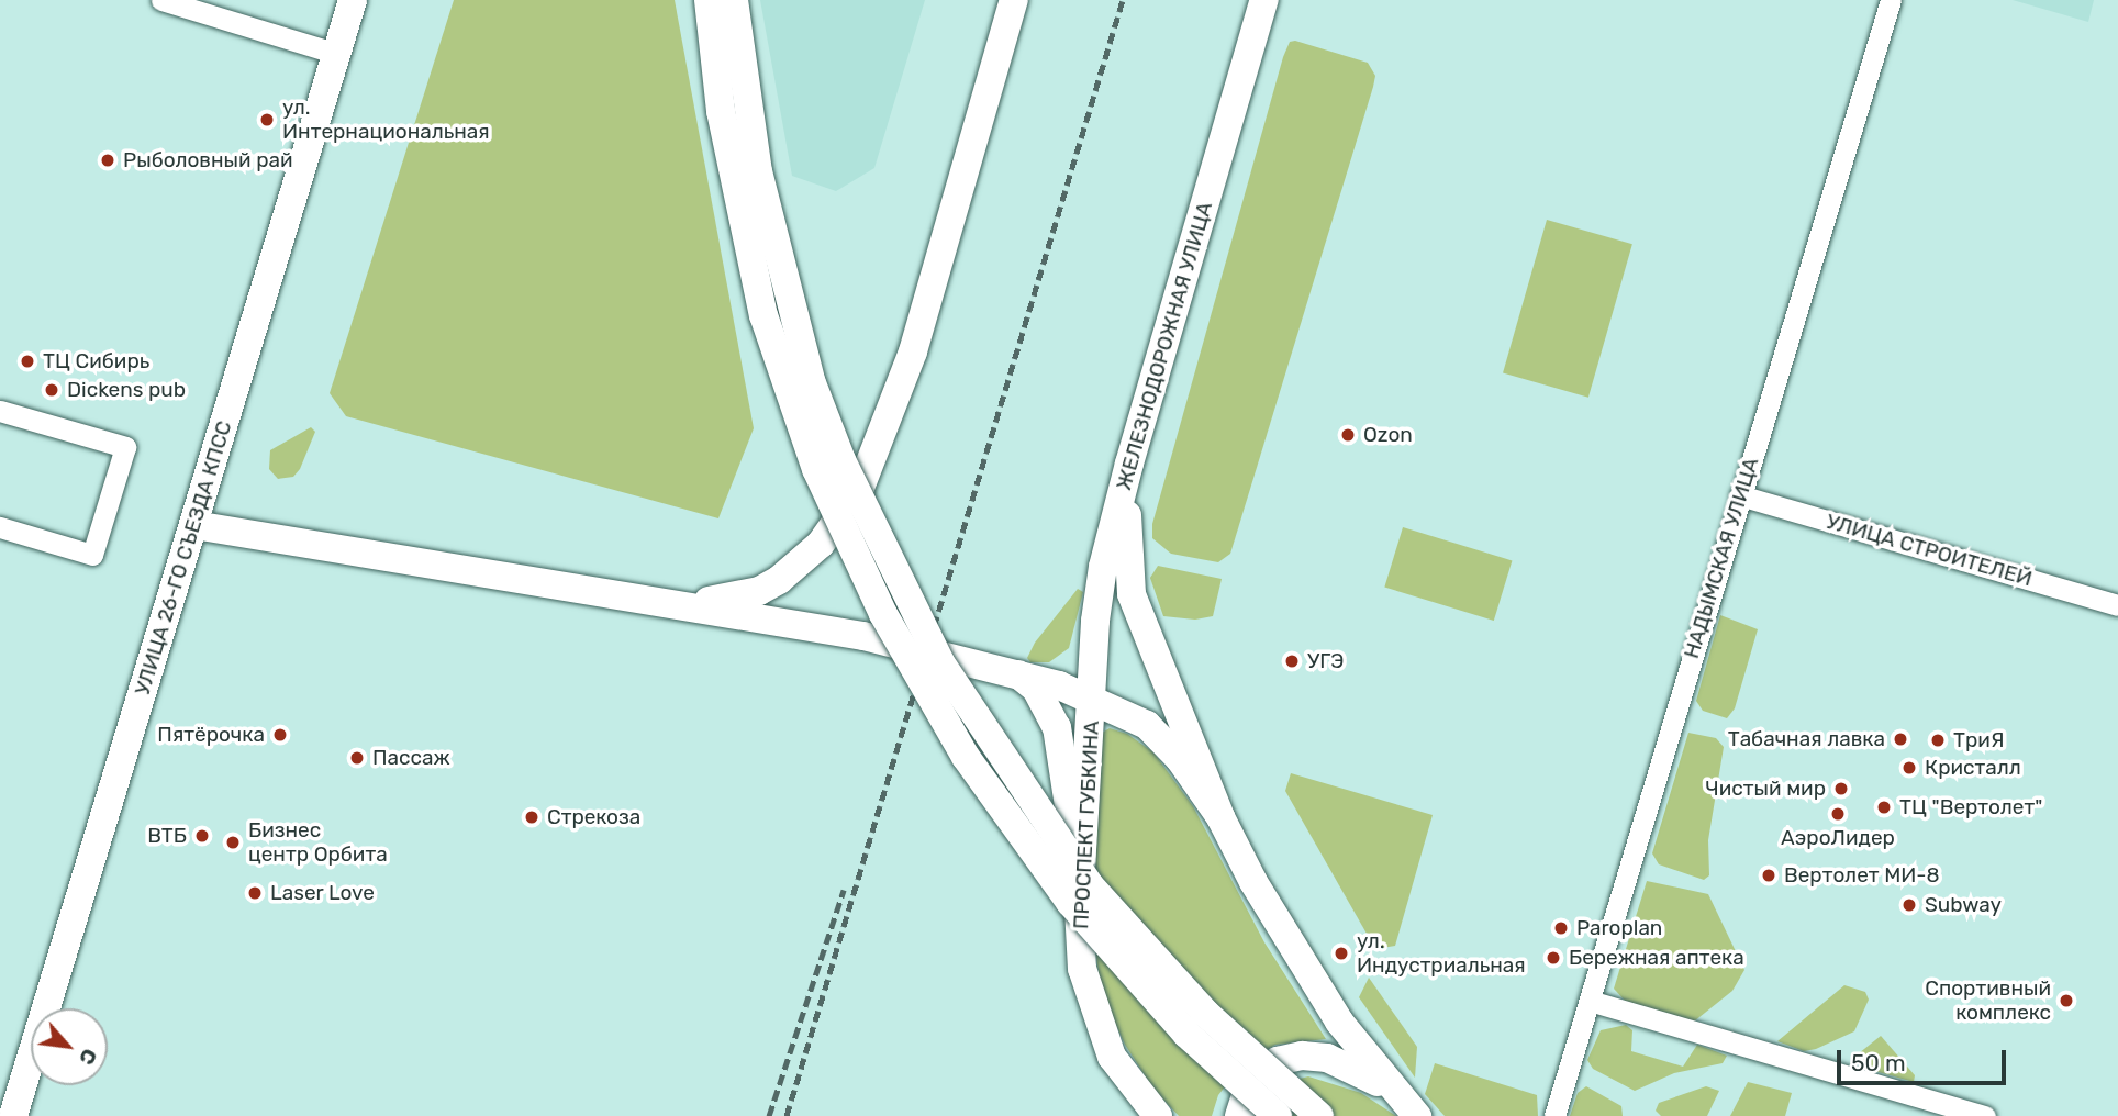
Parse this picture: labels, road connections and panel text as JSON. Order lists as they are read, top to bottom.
{
  "streets": {
    "main road": ["ЖЕЛЕЗНОДОРОЖНАЯ УЛИЦА", "УЛИЦА 26-ГО СЪЕЗДА КПСС", "ПРОСПЕКТ ГУБКИНА"],
    "street": ["УЛИЦА СТРОИТЕЛЕЙ", "НАДЫМСКАЯ УЛИЦА"]
  },
  "crossings": [
    ["ЖЕЛЕЗНОДОРОЖНАЯ УЛИЦА", "ПРОСПЕКТ ГУБКИНА"],
    ["УЛИЦА СТРОИТЕЛЕЙ", "НАДЫМСКАЯ УЛИЦА"]
  ],
  "places": [
    "ул. Интернациональная",
    "Рыболовный рай",
    "ТЦ Сибирь",
    "Dickens pub",
    "Ozon",
    "УГЭ",
    "Пятёрочка",
    "Табачная лавка",
    "ТриЯ",
    "Пассаж",
    "Кристалл",
    "Чистый мир",
    "ТЦ \"Вертолет\"",
    "АэроЛидер",
    "Стрекоза",
    "ВТБ",
    "Бизнес центр Орбита",
    "Вертолет МИ-8",
    "Laser Love",
    "Subway",
    "Paroplan",
    "ул. Индустриальная",
    "Бережная аптека",
    "Спортивный комплекс"
  ],
  "scale_bar": "50 m",
  "north": "bottom right"
}
